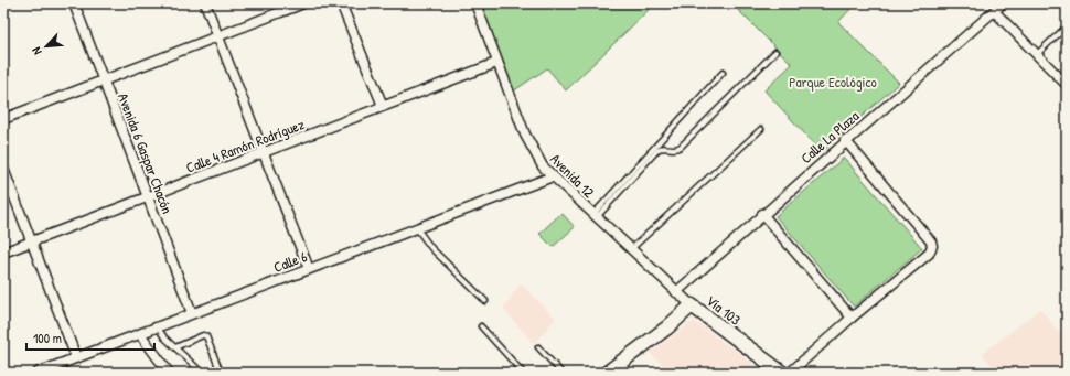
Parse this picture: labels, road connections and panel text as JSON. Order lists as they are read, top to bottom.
{
  "streets": {
    "main road": ["Vía 103"],
    "street": [
      "Calle La Plaza",
      "Calle 4 Ramón Rodríguez",
      "Avenida 6 Gaspar Chacón",
      "Avenida 12",
      "Calle 6"
    ]
  },
  "crossings": [
    ["Calle La Plaza", "Avenida 12"],
    ["Calle 4 Ramón Rodríguez", "Avenida 6 Gaspar Chacón"],
    ["Calle 4 Ramón Rodríguez", "Avenida 12"],
    ["Avenida 6 Gaspar Chacón", "Calle 6"],
    ["Avenida 12", "Calle 6"],
    ["Avenida 12", "Vía 103"]
  ],
  "parks": ["Parque Ecológico"],
  "scale_bar": "100 m",
  "north": "bottom left"
}
